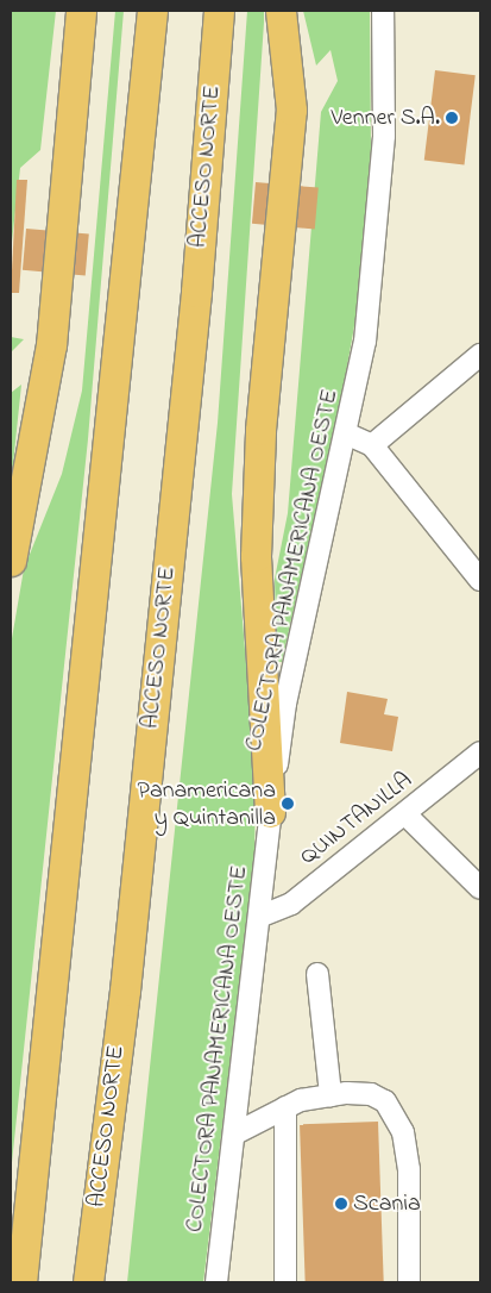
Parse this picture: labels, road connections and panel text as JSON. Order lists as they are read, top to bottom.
{
  "streets": {
    "highway": ["ACCESO NORTE"],
    "street": ["COLECTORA PANAMERICANA OESTE", "QUINTANILLA"]
  },
  "crossings": [
    ["COLECTORA PANAMERICANA OESTE", "QUINTANILLA"]
  ],
  "places": ["Venner S.A.", "Panamericana y Quintanilla", "Scania"]
}
